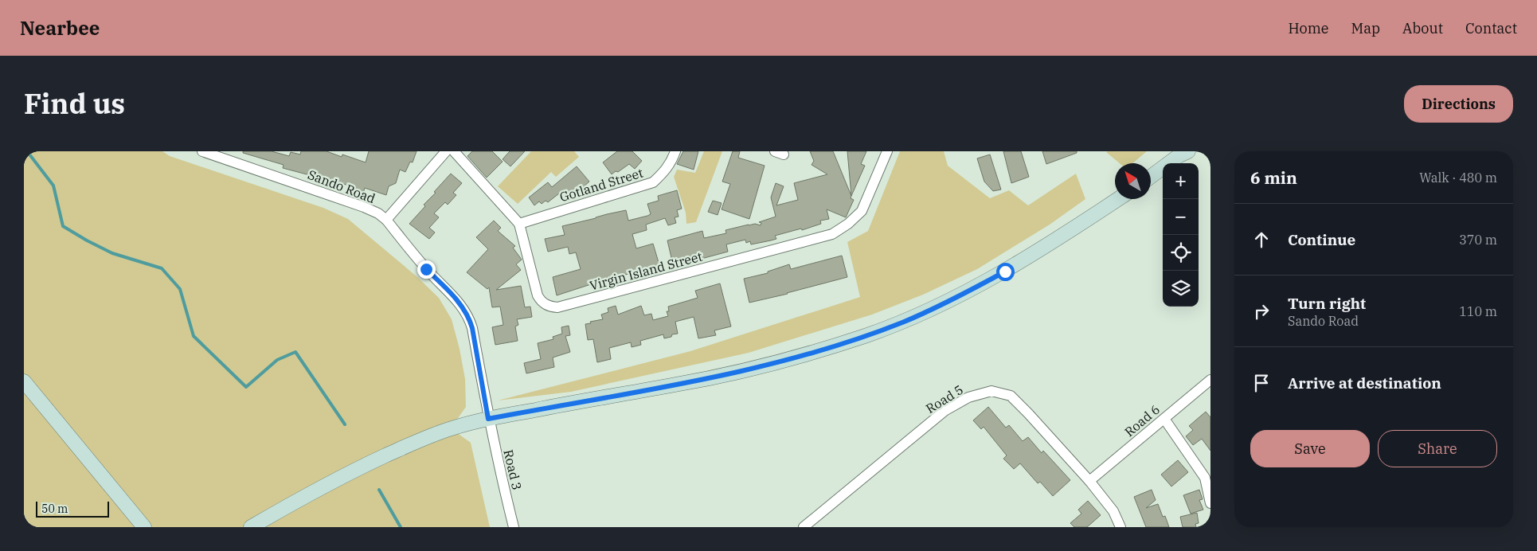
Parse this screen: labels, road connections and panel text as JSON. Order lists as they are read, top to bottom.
{
  "streets": {
    "street": [
      "Gotland Street",
      "Sando Road",
      "Virgin Island Street",
      "Road 5",
      "Road 6",
      "Road 3"
    ]
  },
  "crossings": [
    ["Gotland Street", "Virgin Island Street"],
    ["Sando Road", "Road 3"],
    ["Road 5", "Road 6"]
  ],
  "scale_bar": "50 m",
  "north": "top left",
  "page": {
    "header": "Nearbee",
    "nav": [
      "Home",
      "Map",
      "About",
      "Contact"
    ],
    "title": "Find us",
    "buttons": [
      "Directions",
      ["Save", "Share"]
    ],
    "heading": ["6 min", "Walk · 480 m"],
    "map_buttons": ["+", "−"],
    "list": [
      ["Continue", "370 m"],
      ["Turn right", "Sando Road", "110 m"],
      "Arrive at destination"
    ],
    "scale": "50 m"
  }
}
